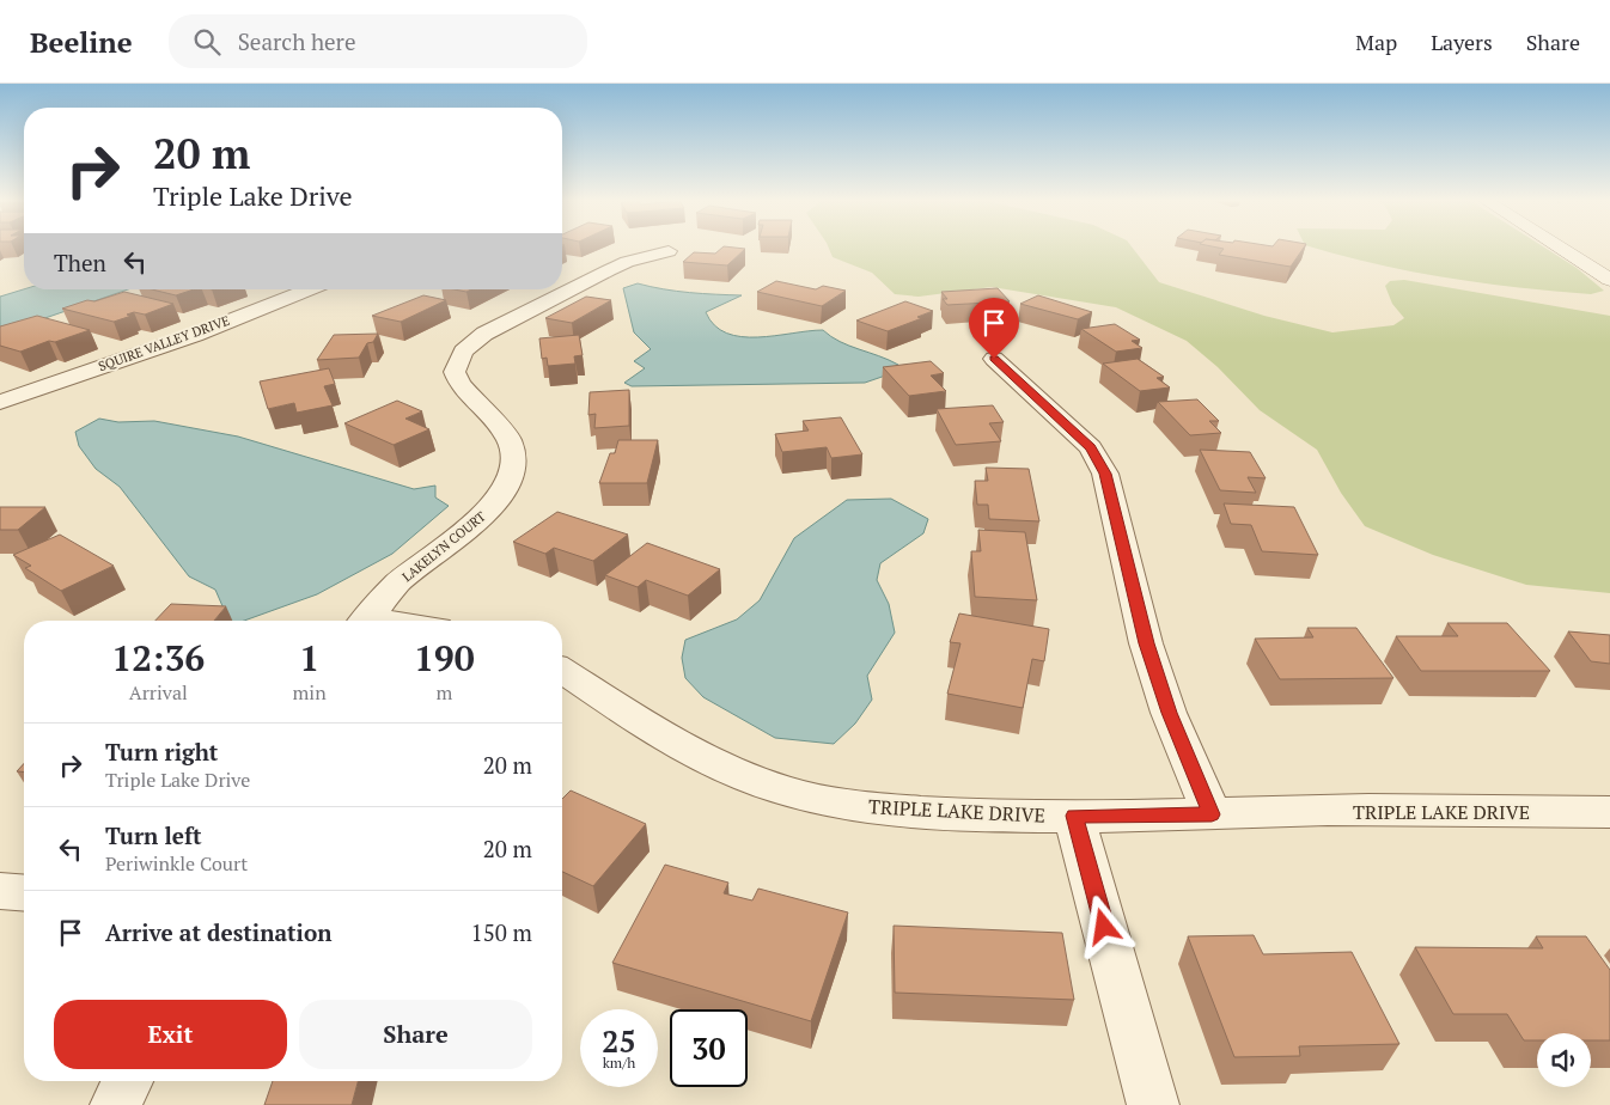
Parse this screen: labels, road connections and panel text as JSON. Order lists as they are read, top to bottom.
{
  "streets": {
    "street": ["SQUIRE VALLEY DRIVE", "LAKELYN COURT", "TRIPLE LAKE DRIVE"]
  },
  "page": {
    "header": "Beeline",
    "search": "Search here",
    "nav": ["Map", "Layers", "Share"],
    "turn": ["20 m", "Triple Lake Drive"],
    "then": "Then",
    "eta": [
      "12:36",
      "Arrival",
      "1",
      "min",
      "190",
      "m"
    ],
    "list": [
      {
        "name": "Turn right",
        "note": "Triple Lake Drive",
        "value": "20 m"
      },
      {
        "name": "Turn left",
        "note": "Periwinkle Court",
        "value": "20 m"
      },
      {
        "name": "Arrive at destination",
        "value": "150 m"
      }
    ],
    "buttons": ["Exit", "Share"],
    "speed": "25 km/h",
    "limit": "30"
  }
}
